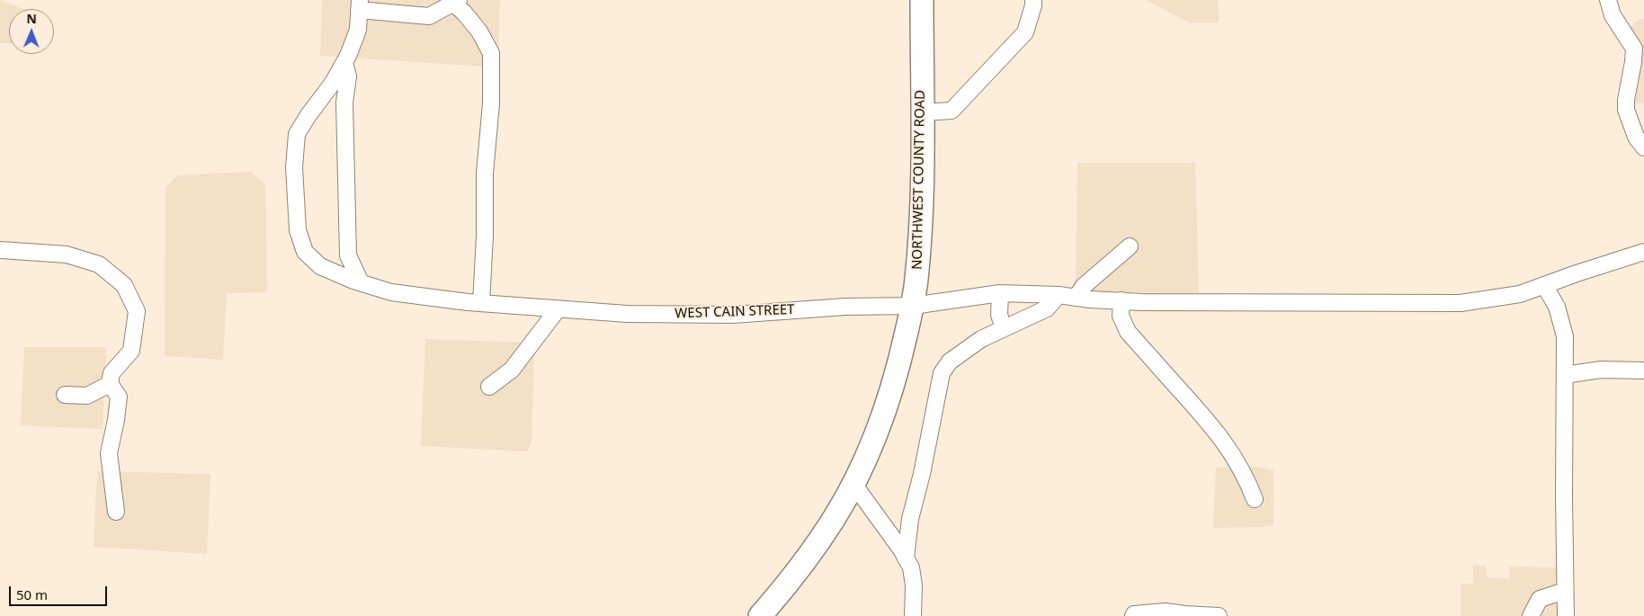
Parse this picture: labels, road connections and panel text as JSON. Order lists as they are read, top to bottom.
{
  "streets": {
    "highway": ["NORTHWEST COUNTY ROAD"],
    "street": ["WEST CAIN STREET"]
  },
  "crossings": [
    ["NORTHWEST COUNTY ROAD", "WEST CAIN STREET"]
  ],
  "scale_bar": "50 m",
  "north": "top"
}
